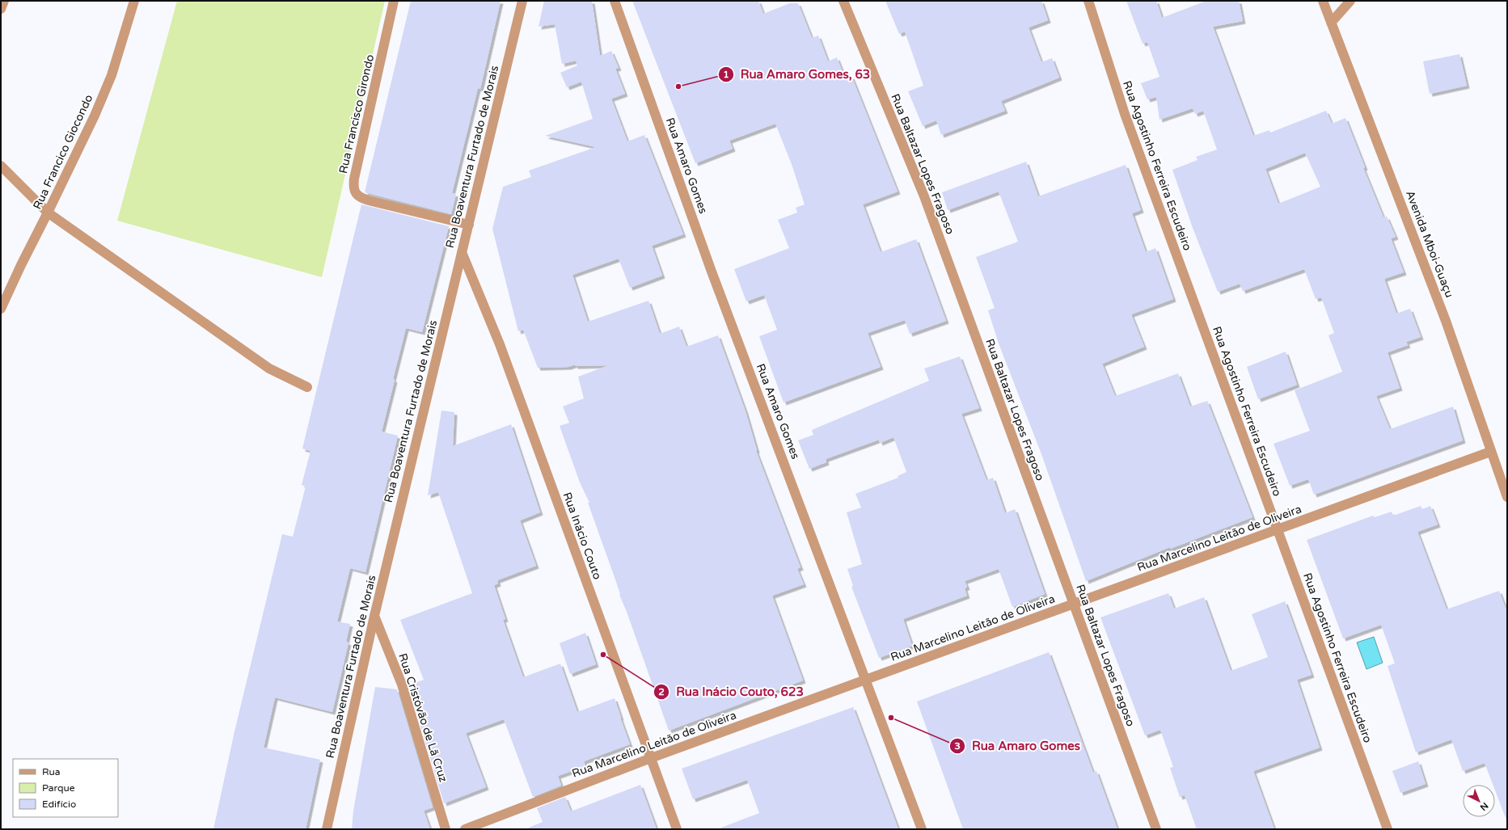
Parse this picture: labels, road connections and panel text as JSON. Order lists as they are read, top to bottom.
{
  "streets": {
    "street": [
      "Rua Francisco Girondo",
      "Rua Francico Giocondo",
      "Rua Boaventura Furtado de Morais",
      "Rua Baltazar Lopes Fragoso",
      "Rua Amaro Gomes",
      "Rua Agostinho Ferreira Escudeiro",
      "Avenida Mboi-Guaçu",
      "Rua Inácio Couto",
      "Rua Marcelino Leitão de Oliveira",
      "Rua Cristóvão de Lã Cruz"
    ]
  },
  "crossings": [
    ["Rua Francisco Girondo", "Rua Boaventura Furtado de Morais"],
    ["Rua Boaventura Furtado de Morais", "Rua Inácio Couto"],
    ["Rua Boaventura Furtado de Morais", "Rua Cristóvão de Lã Cruz"],
    ["Rua Baltazar Lopes Fragoso", "Rua Marcelino Leitão de Oliveira"],
    ["Rua Amaro Gomes", "Rua Marcelino Leitão de Oliveira"],
    ["Rua Agostinho Ferreira Escudeiro", "Rua Marcelino Leitão de Oliveira"],
    ["Avenida Mboi-Guaçu", "Rua Marcelino Leitão de Oliveira"],
    ["Rua Inácio Couto", "Rua Marcelino Leitão de Oliveira"]
  ],
  "places": ["Rua Amaro Gomes, 63", "Rua Inácio Couto, 623", "Rua Amaro Gomes"],
  "legend": ["Rua", "Parque", "Edifício"],
  "north": "bottom right"
}
